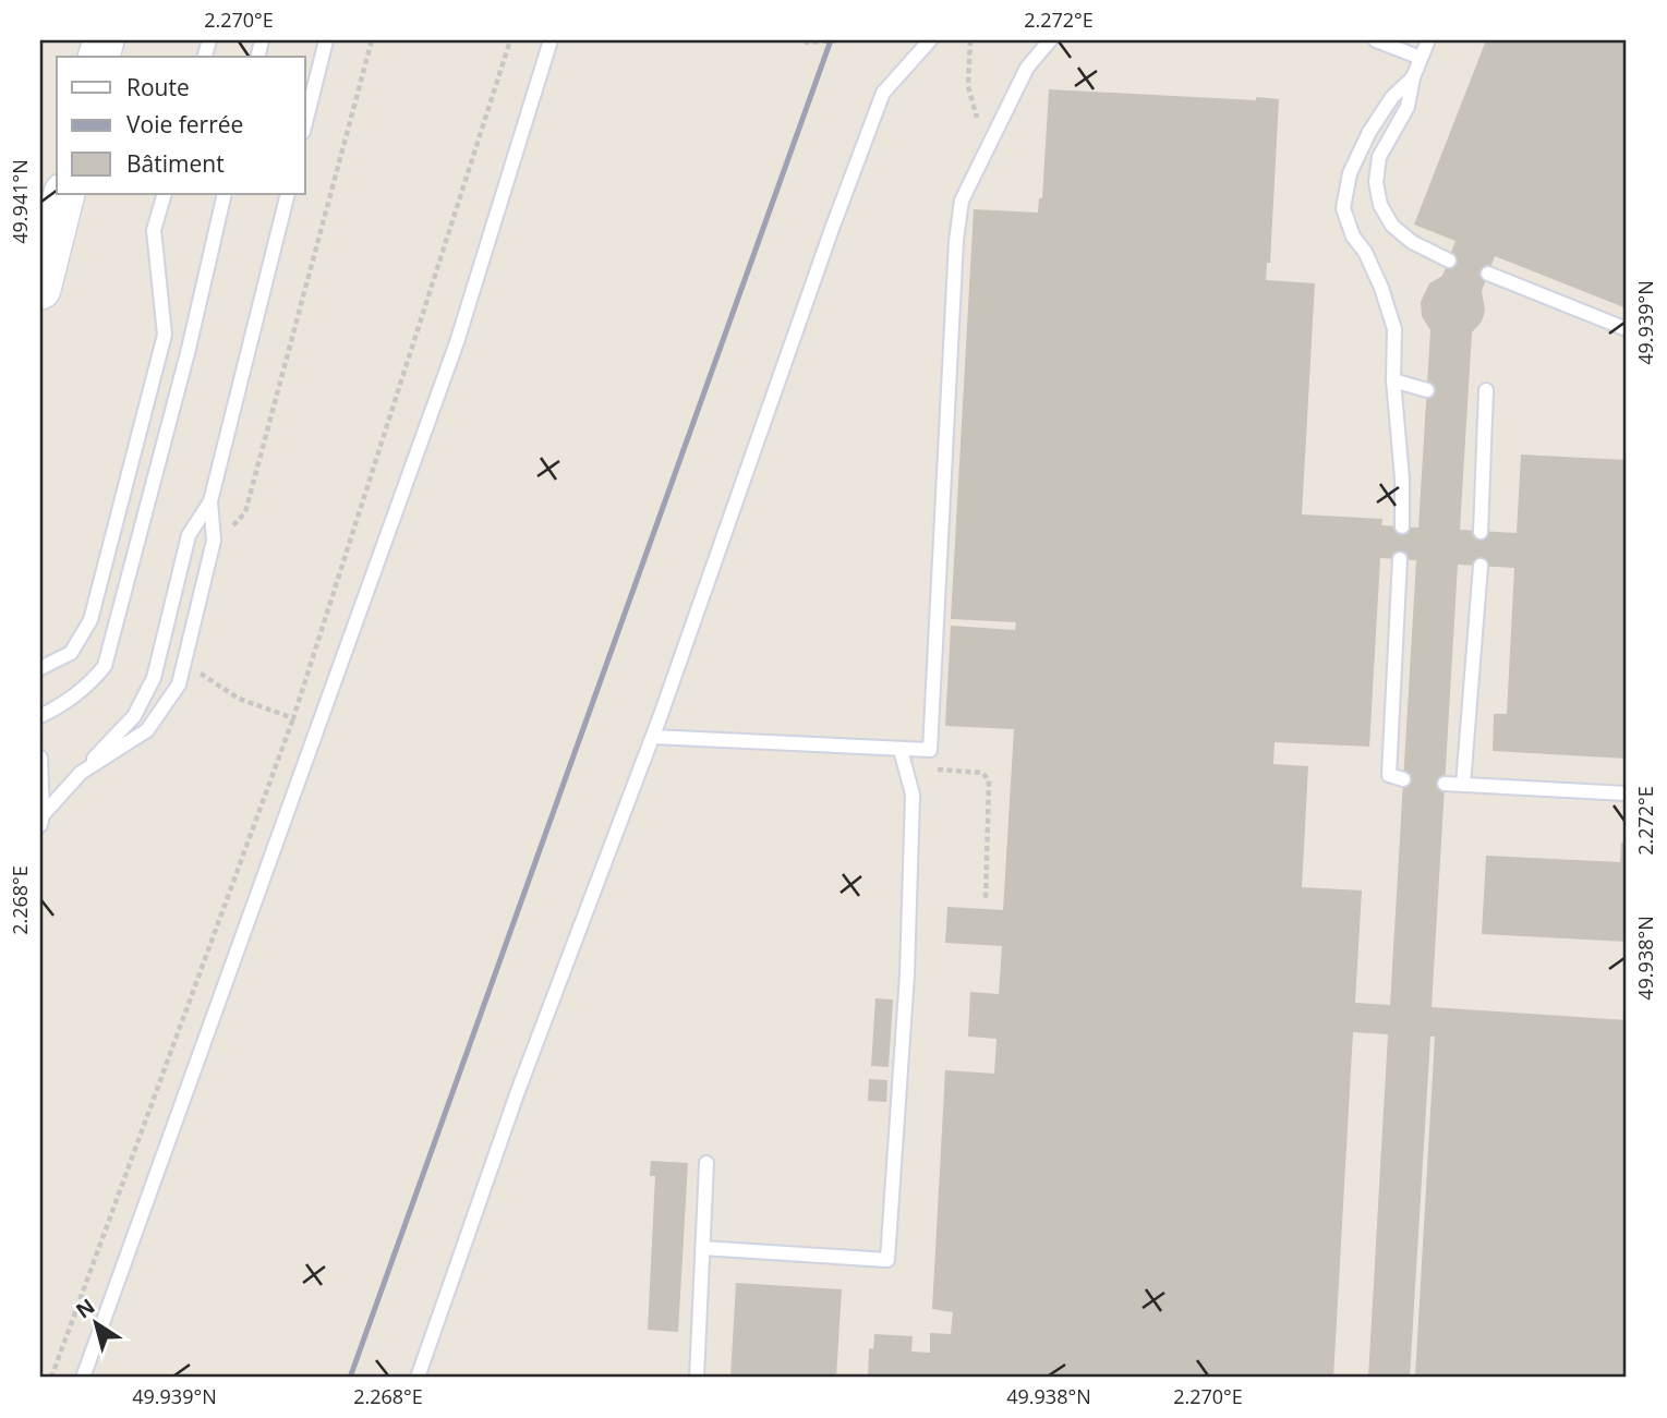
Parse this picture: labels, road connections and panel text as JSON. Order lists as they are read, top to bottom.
{
  "legend": ["Route", "Voie ferrée", "Bâtiment"],
  "north": "top left",
  "coordinates": [
    "2.270°E",
    "2.272°E",
    "49.941°N",
    "49.939°N",
    "2.268°E",
    "49.938°N"
  ]
}
